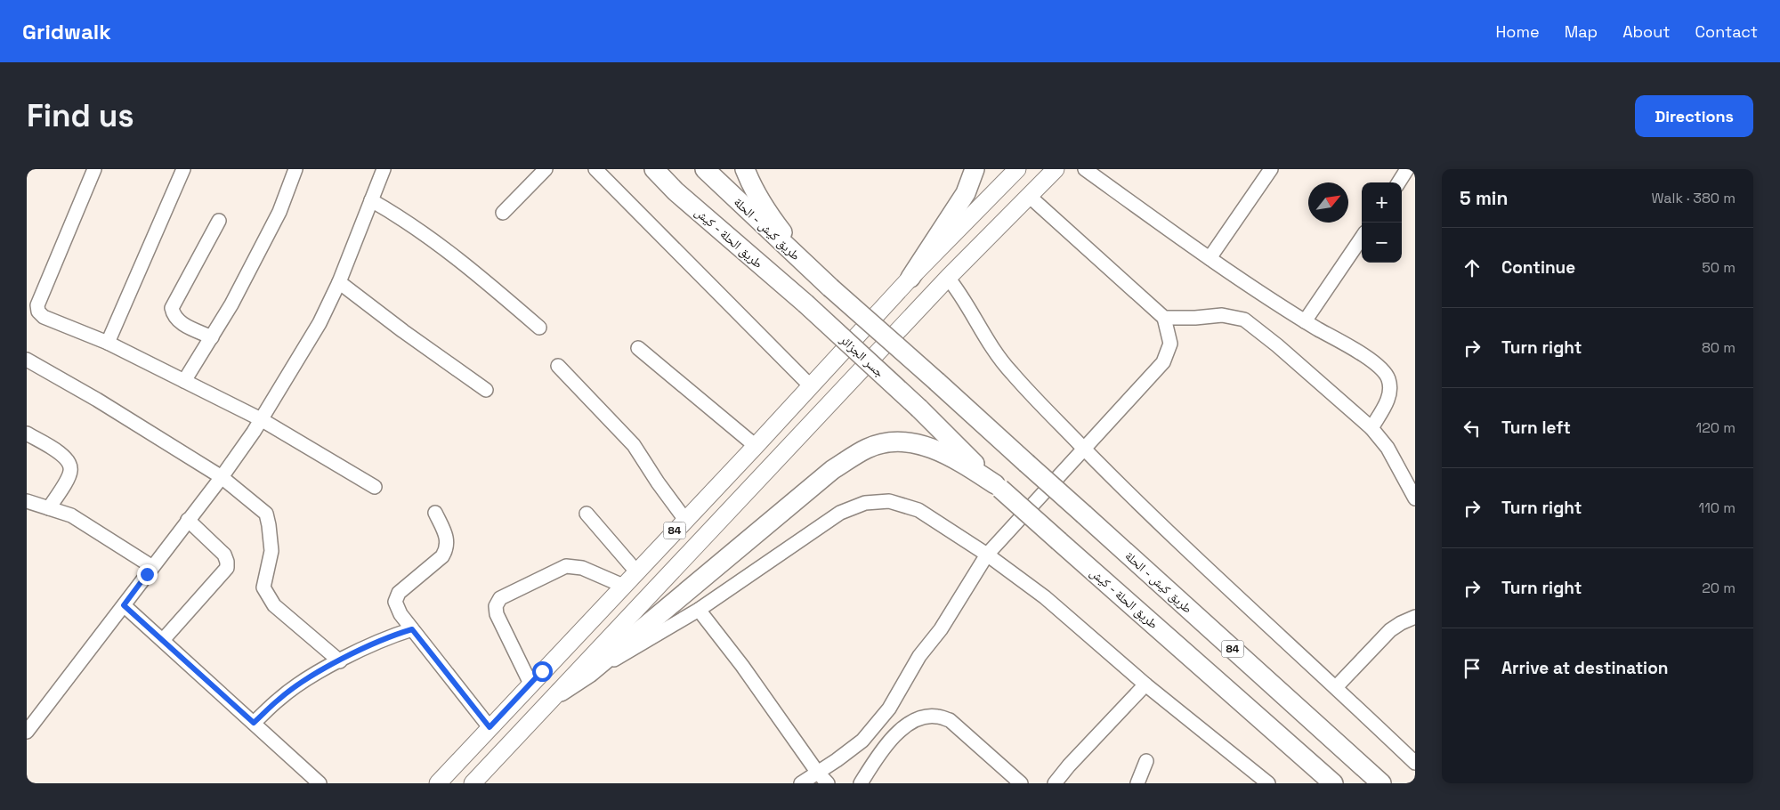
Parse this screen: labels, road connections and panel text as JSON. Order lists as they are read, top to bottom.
{
  "streets": {
    "highway": [
      "طريق كيش - الحلة",
      "طريق الحلة - كيش",
      "جسر الجزائر",
      "84"
    ]
  },
  "crossings": [
    ["طريق الحلة - كيش", "جسر الجزائر"]
  ],
  "north": "top right",
  "page": {
    "header": "Gridwalk",
    "nav": [
      "Home",
      "Map",
      "About",
      "Contact"
    ],
    "buttons": "Directions",
    "title": "Find us",
    "heading": ["5 min", "Walk · 380 m"],
    "map_buttons": ["+", "−"],
    "list": [
      ["Continue", "50 m"],
      ["Turn right", "80 m"],
      ["Turn left", "120 m"],
      ["Turn right", "110 m"],
      ["Turn right", "20 m"],
      "Arrive at destination"
    ]
  }
}
